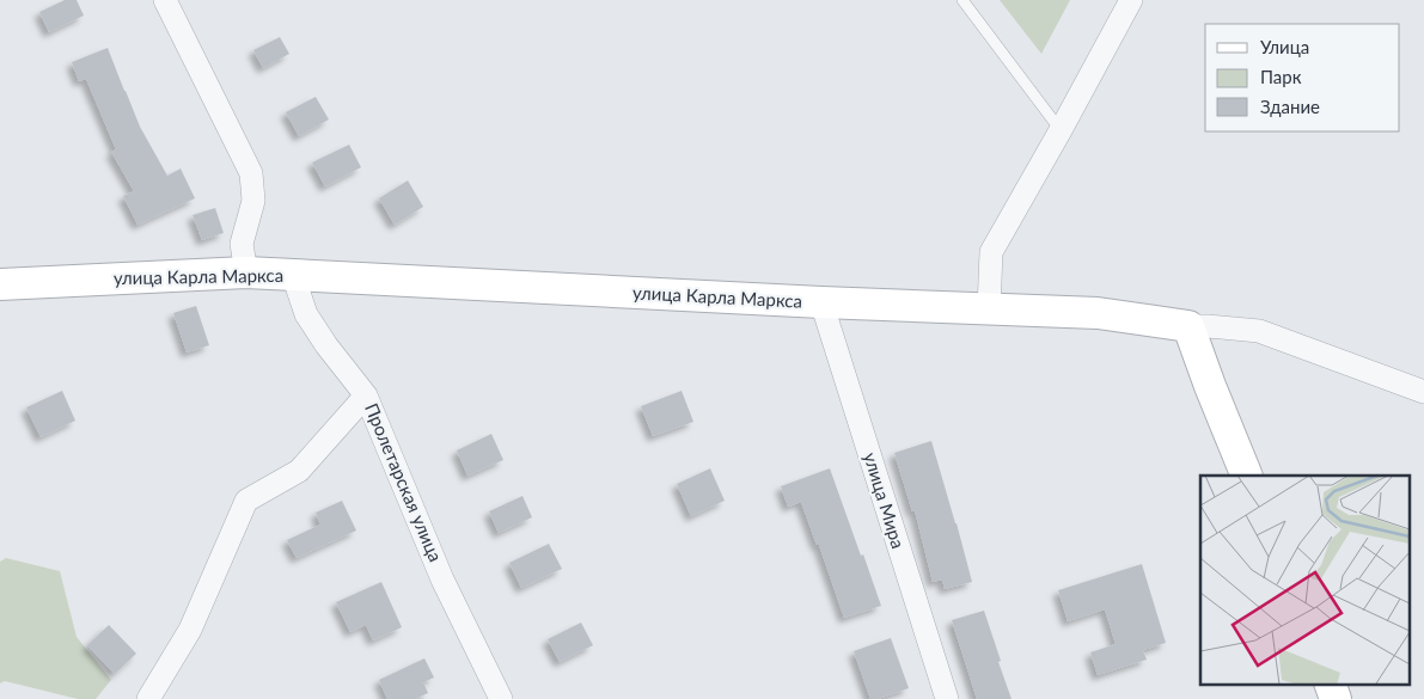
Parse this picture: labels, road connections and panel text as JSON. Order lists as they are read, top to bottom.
{
  "streets": {
    "street": ["улица Карла Маркса", "Пролетарская улица", "улица Мира"]
  },
  "crossings": [
    ["улица Карла Маркса", "Пролетарская улица"],
    ["улица Карла Маркса", "улица Мира"]
  ],
  "legend": ["Улица", "Парк", "Здание"]
}
